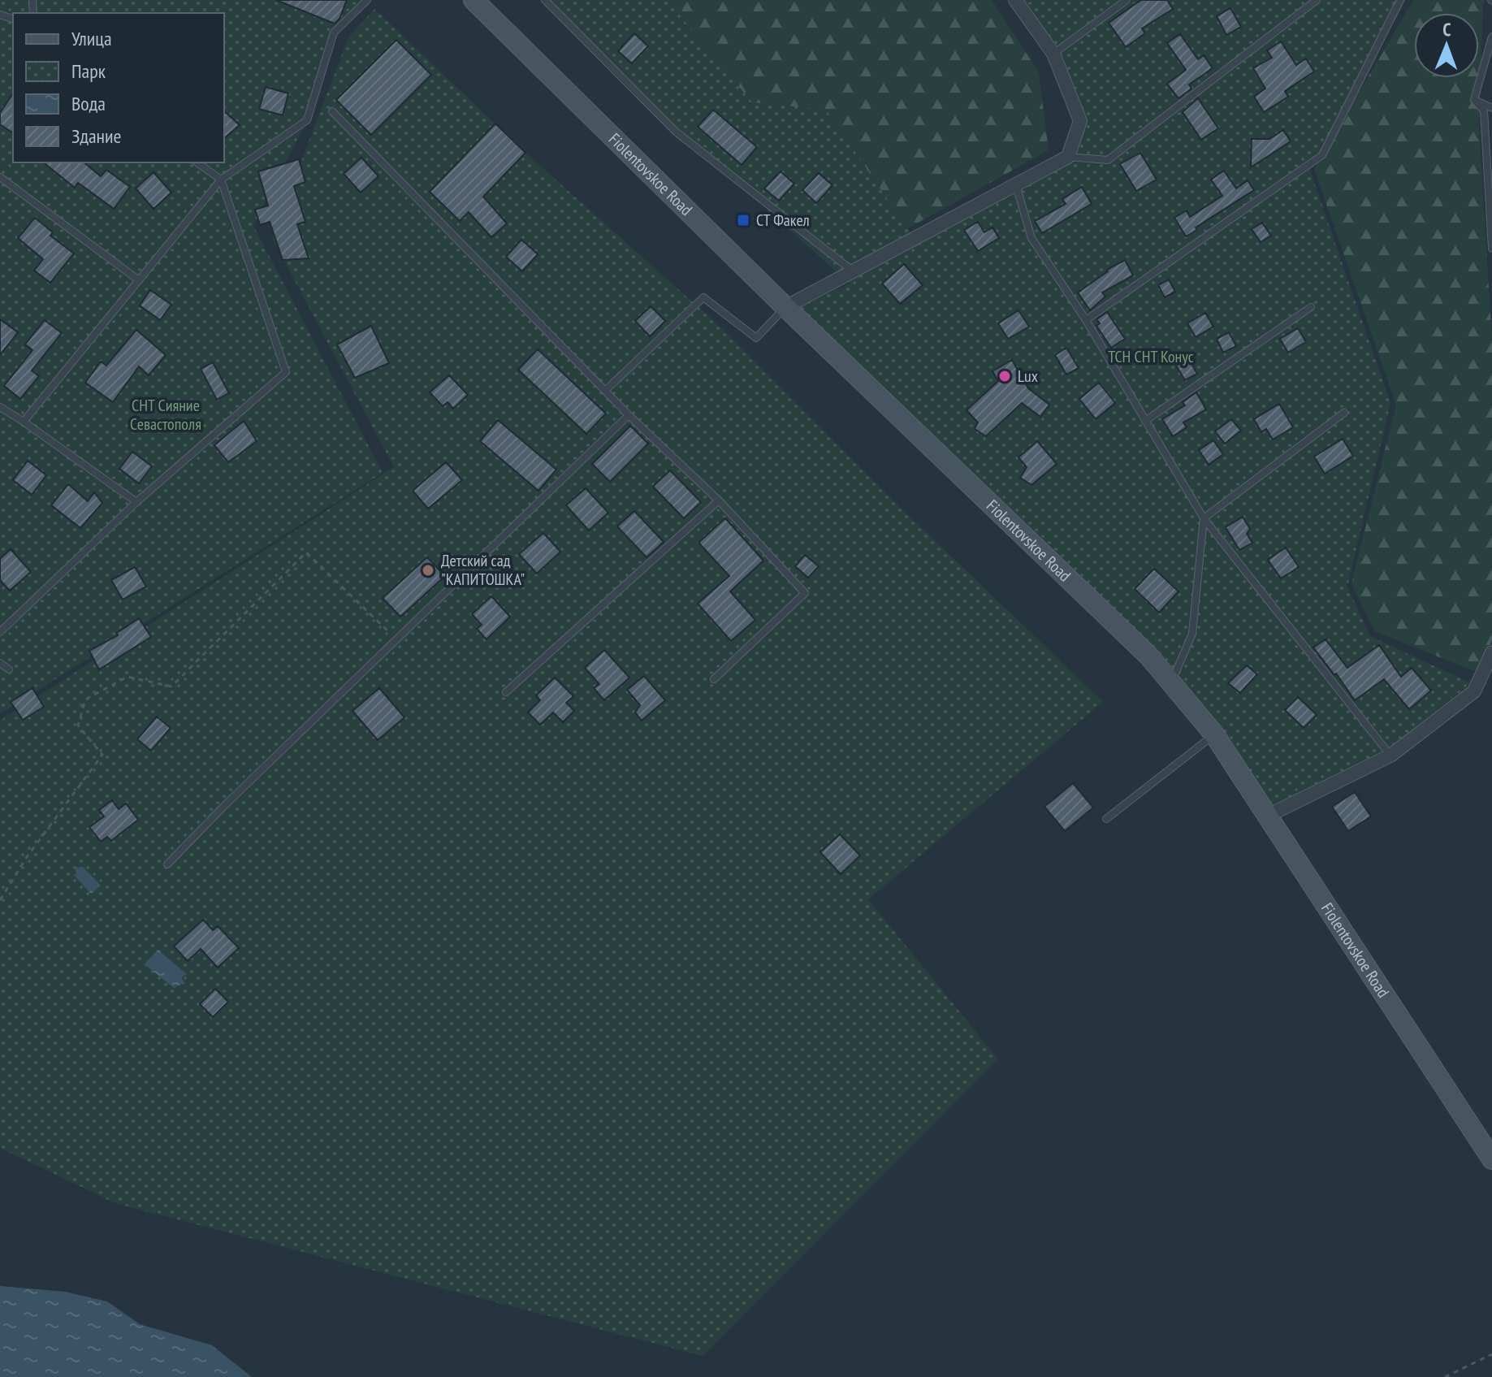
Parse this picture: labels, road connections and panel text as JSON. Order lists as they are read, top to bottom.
{
  "streets": {
    "main road": ["Fiolentovskoe Road"]
  },
  "parks": ["ТСН СНТ Конус", "СНТ Сияние Севастополя"],
  "places": {
    "transit": ["СТ Факел"],
    "other": ["Lux", "Детский сад \"КАПИТОШКА\""]
  },
  "legend": [
    "Улица",
    "Парк",
    "Вода",
    "Здание"
  ],
  "north": "top"
}
